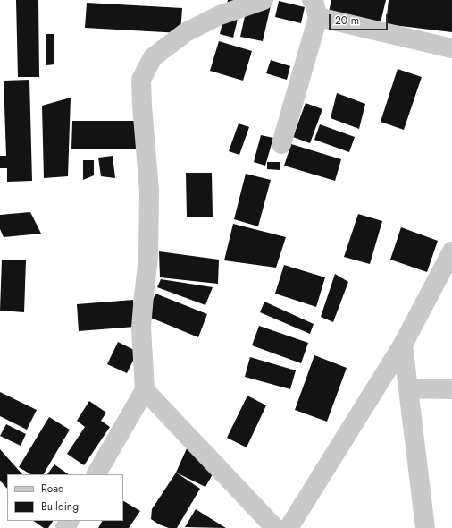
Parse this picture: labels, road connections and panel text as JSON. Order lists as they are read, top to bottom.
{
  "legend": ["Road", "Building"],
  "scale_bar": "20 m"
}
